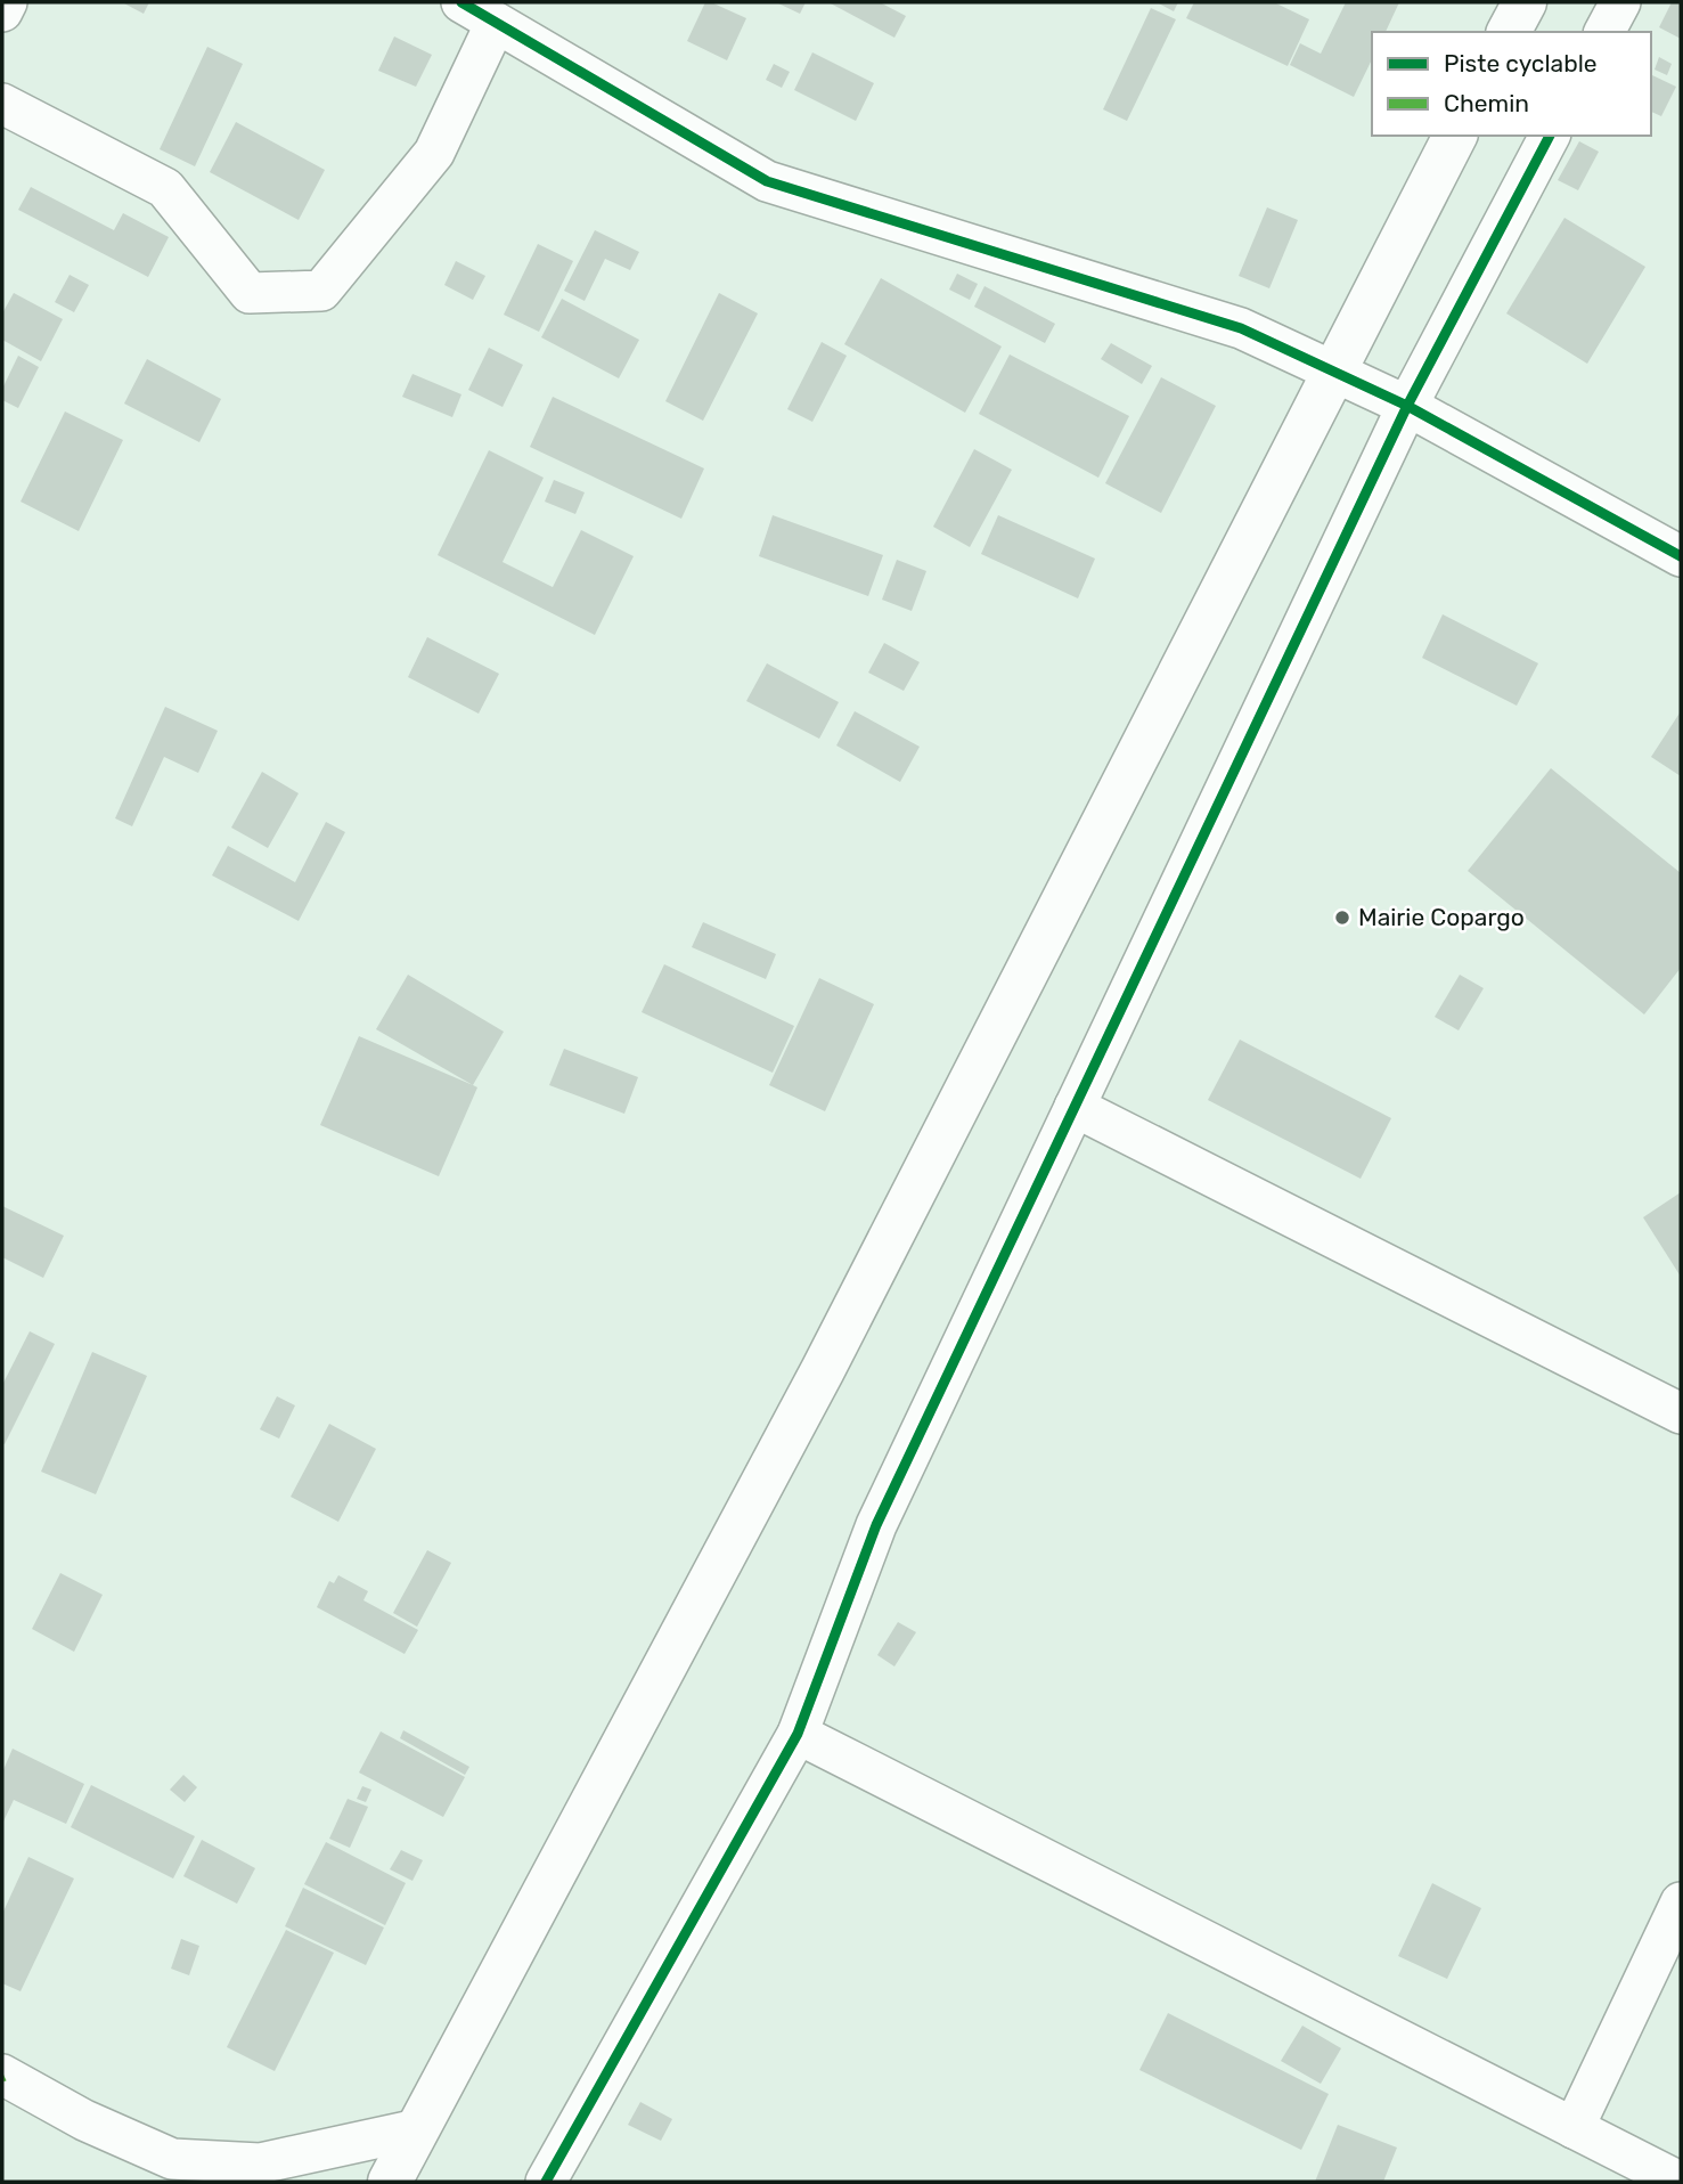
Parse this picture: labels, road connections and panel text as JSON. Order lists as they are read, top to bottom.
{
  "places": ["Mairie Copargo"],
  "legend": ["Piste cyclable", "Chemin"]
}
